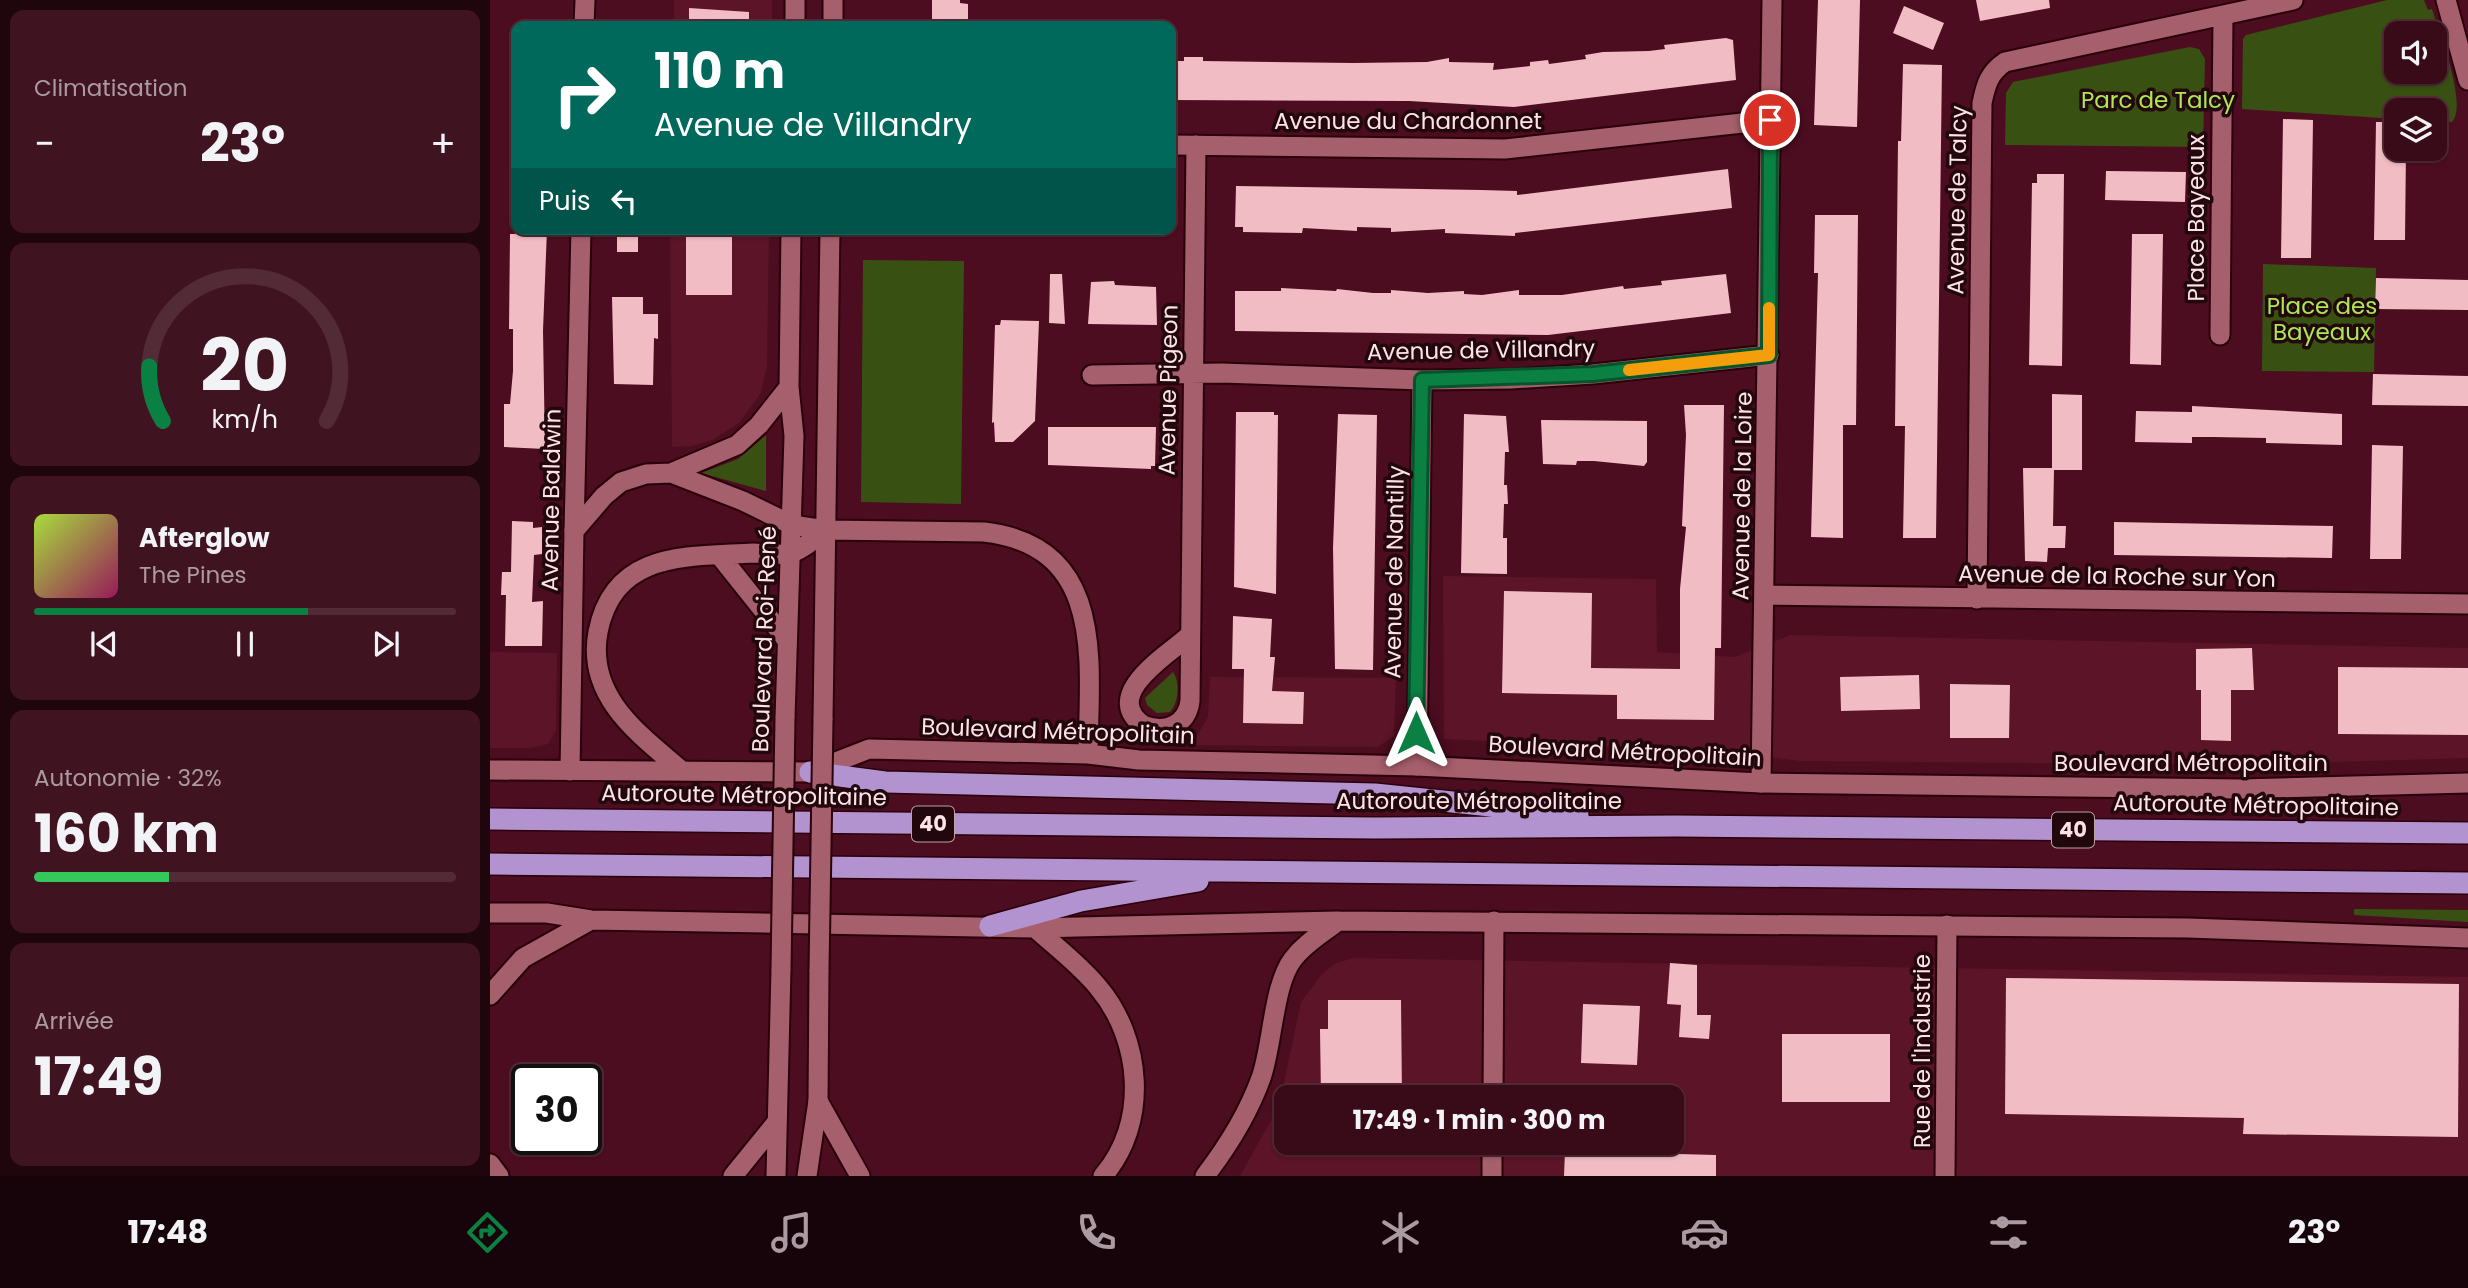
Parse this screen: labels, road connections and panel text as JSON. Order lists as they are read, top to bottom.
{
  "streets": {
    "highway": ["Autoroute Métropolitaine", "40"],
    "street": [
      "Avenue du Chardonnet",
      "Avenue de Talcy",
      "Place Bayeaux",
      "Avenue de Villandry",
      "Avenue Pigeon",
      "Avenue de la Loire",
      "Avenue Baldwin",
      "Avenue de Nantilly",
      "Avenue de la Roche sur Yon",
      "Boulevard Roi-René",
      "Boulevard Métropolitain",
      "Rue de l'Industrie"
    ]
  },
  "crossings": [
    ["Avenue du Chardonnet", "Avenue Pigeon"],
    ["Avenue du Chardonnet", "Avenue de la Loire"],
    ["Avenue de Talcy", "Place Bayeaux"],
    ["Avenue de Talcy", "Avenue de la Roche sur Yon"],
    ["Avenue de Villandry", "Avenue Pigeon"],
    ["Avenue de Villandry", "Avenue de la Loire"],
    ["Avenue de Villandry", "Avenue de Nantilly"],
    ["Avenue de la Loire", "Avenue de la Roche sur Yon"],
    ["Avenue de la Loire", "Boulevard Métropolitain"],
    ["Avenue Baldwin", "Boulevard Métropolitain"],
    ["Avenue de Nantilly", "Boulevard Métropolitain"]
  ],
  "parks": ["Parc de Talcy", "Place des Bayeaux"],
  "page": {
    "tile": [
      "Climatisation",
      ["Autonomie · 32%", "160 km"],
      ["Arrivée", "17:49"]
    ],
    "turn": ["110 m", "Avenue de Villandry"],
    "heat": ["−", "23°", "+"],
    "then": "Puis",
    "song": ["Afterglow", "The Pines"],
    "limit": "30",
    "trip": "17:49 · 1 min · 300 m",
    "tabs": ["17:48", "23°"],
    "gauge": ["20", "km/h"]
  }
}
